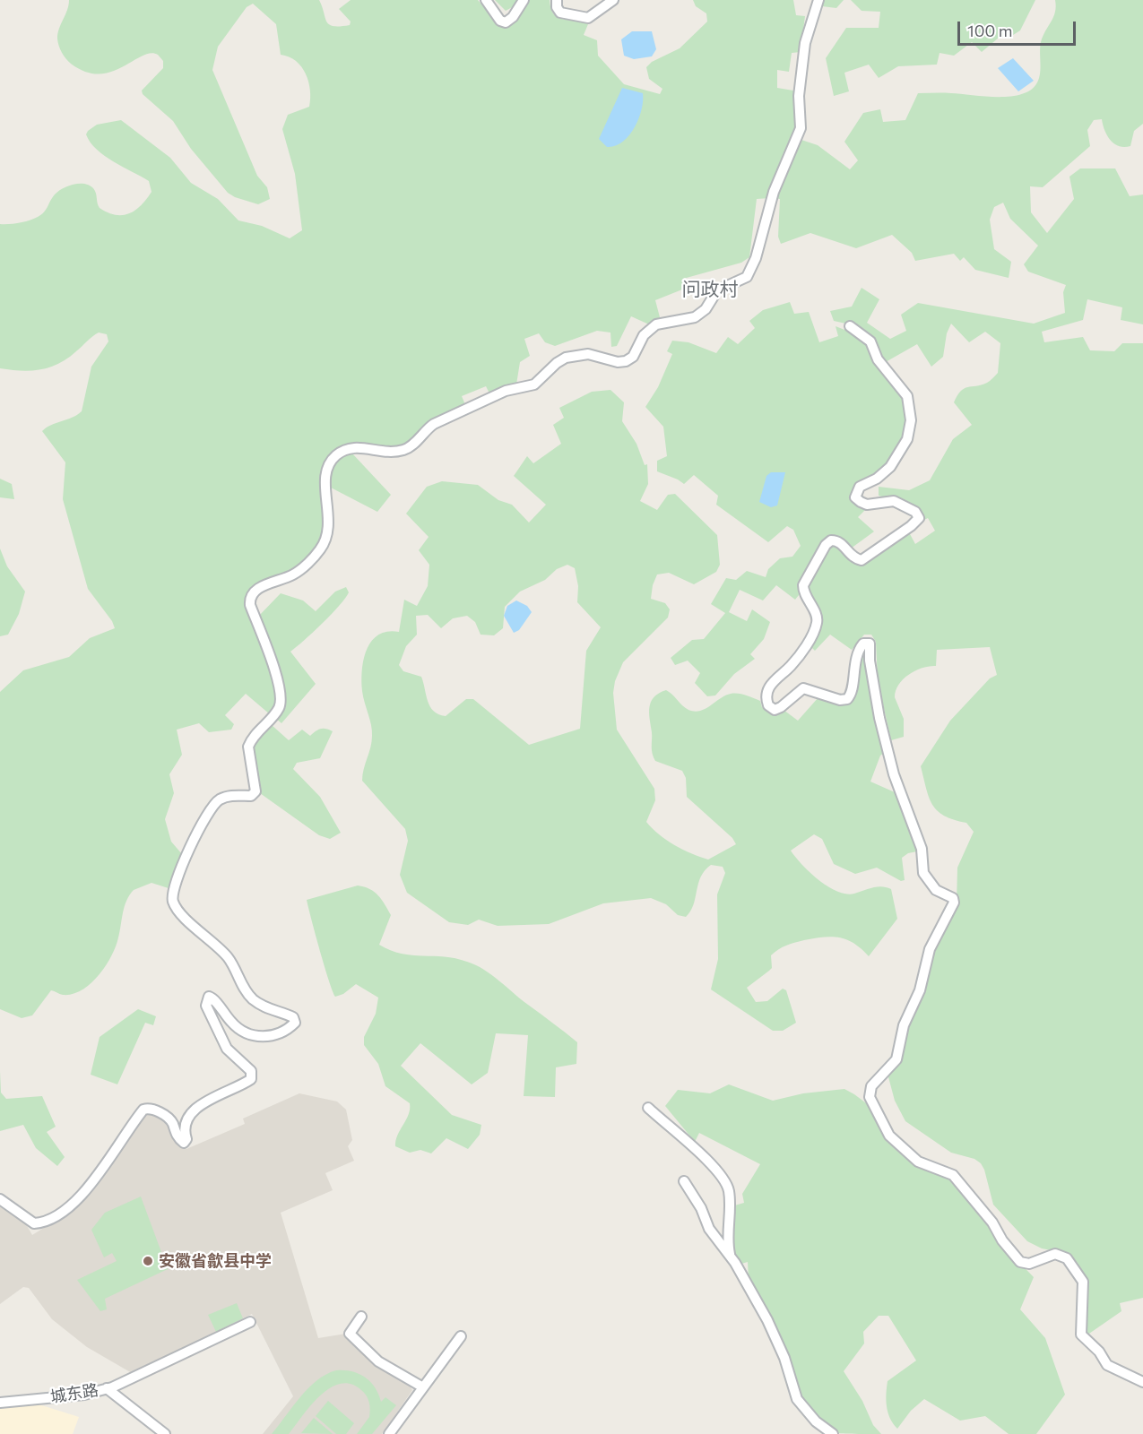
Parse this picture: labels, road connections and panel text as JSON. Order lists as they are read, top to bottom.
{
  "streets": {
    "street": ["城东路"]
  },
  "districts": ["问政村"],
  "places": ["安徽省歙县中学"],
  "scale_bar": "100 m"
}
